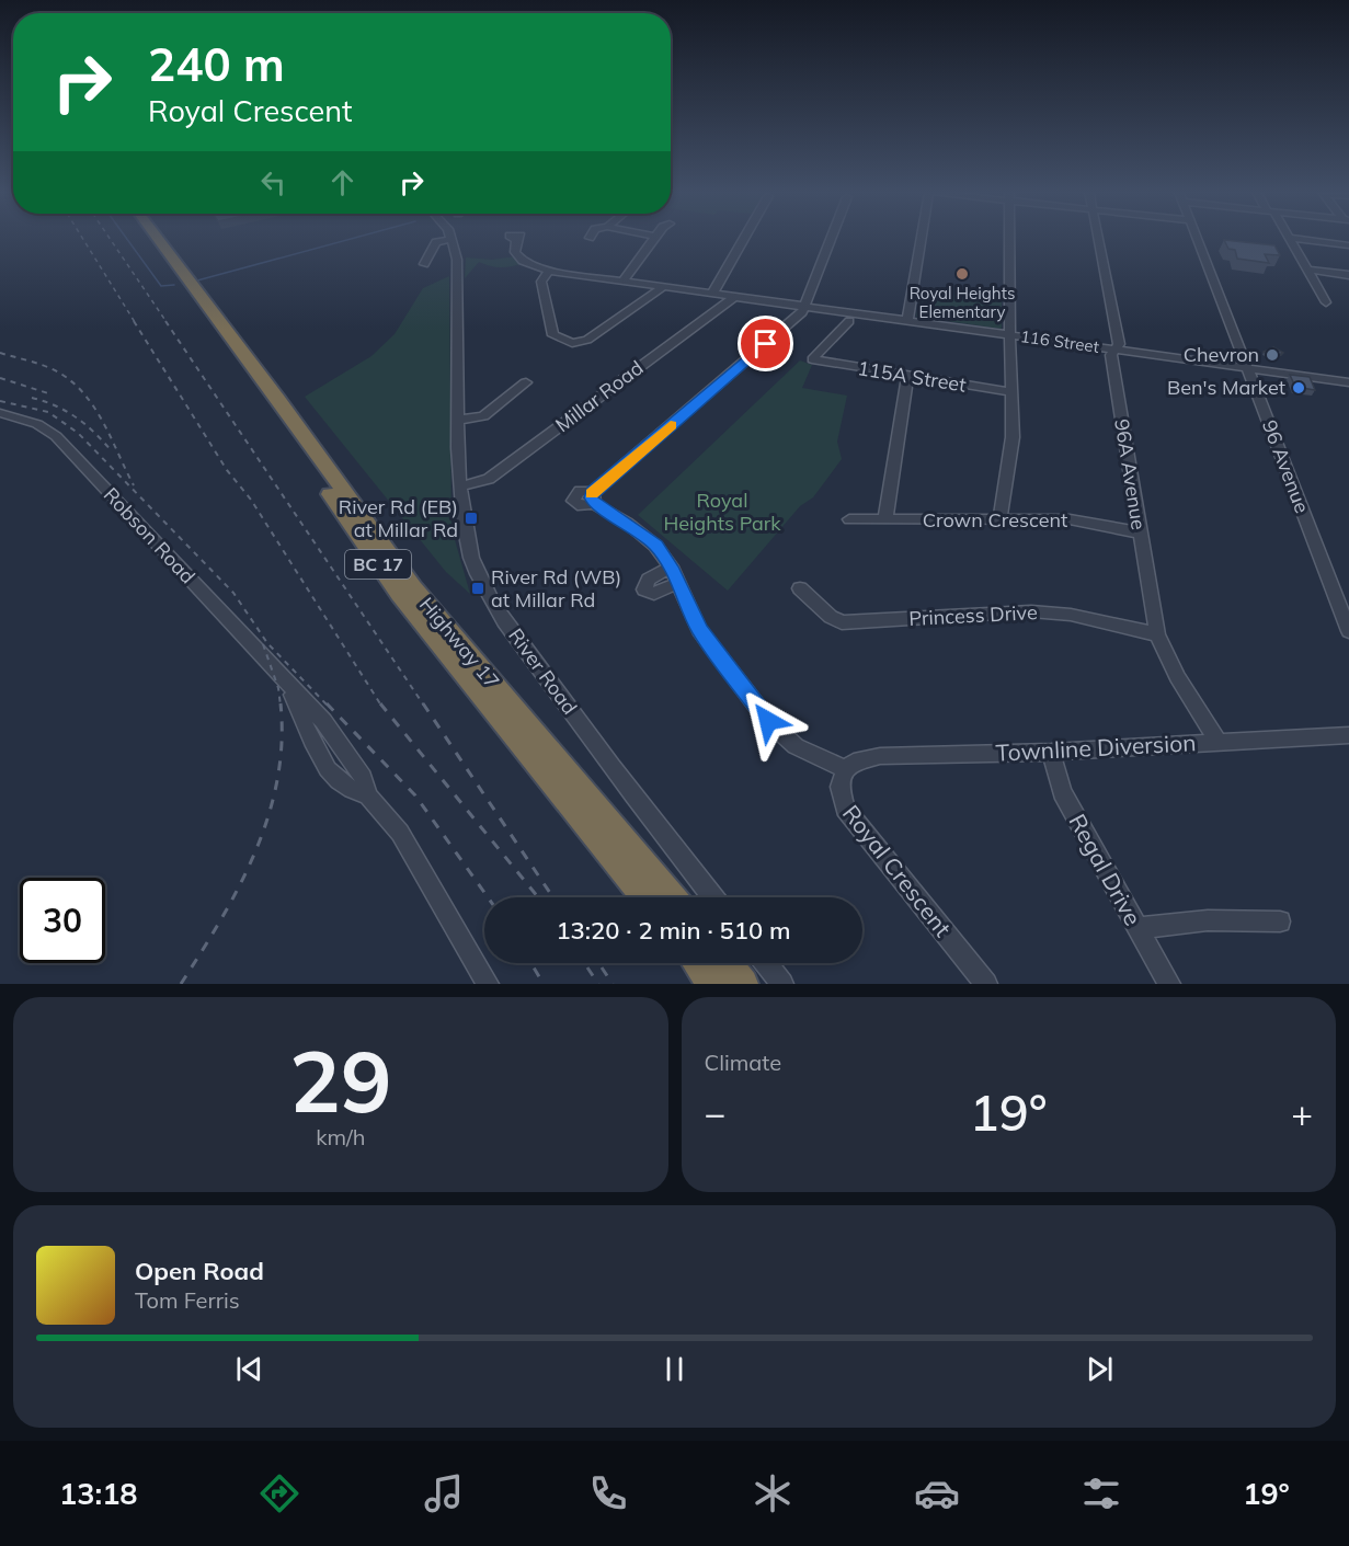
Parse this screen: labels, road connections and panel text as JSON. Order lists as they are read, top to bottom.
{
  "streets": {
    "highway": ["BC 17", "Highway 17"],
    "street": [
      "116 Street",
      "115A Street",
      "Millar Road",
      "96 Avenue",
      "96A Avenue",
      "Crown Crescent",
      "Robson Road",
      "Princess Drive",
      "River Road",
      "Townline Diversion",
      "Regal Drive",
      "Royal Crescent"
    ]
  },
  "crossings": [
    ["116 Street", "Millar Road"],
    ["116 Street", "96 Avenue"],
    ["116 Street", "96A Avenue"],
    ["Millar Road", "River Road"],
    ["96A Avenue", "Crown Crescent"],
    ["96A Avenue", "Princess Drive"],
    ["96A Avenue", "Townline Diversion"],
    ["Townline Diversion", "Regal Drive"],
    ["Townline Diversion", "Royal Crescent"]
  ],
  "parks": ["Royal Heights Park"],
  "places": {
    "other": ["Royal Heights Elementary", "Chevron", "Ben's Market"],
    "transit": ["River Rd (EB) at Millar Rd", "River Rd (WB) at Millar Rd"]
  },
  "page": {
    "turn": ["240 m", "Royal Crescent"],
    "limit": "30",
    "trip": "13:20 · 2 min · 510 m",
    "tile": [
      ["29", "km/h"],
      "Climate"
    ],
    "heat": ["−", "19°", "+"],
    "song": ["Open Road", "Tom Ferris"],
    "tabs": ["13:18", "19°"]
  }
}
